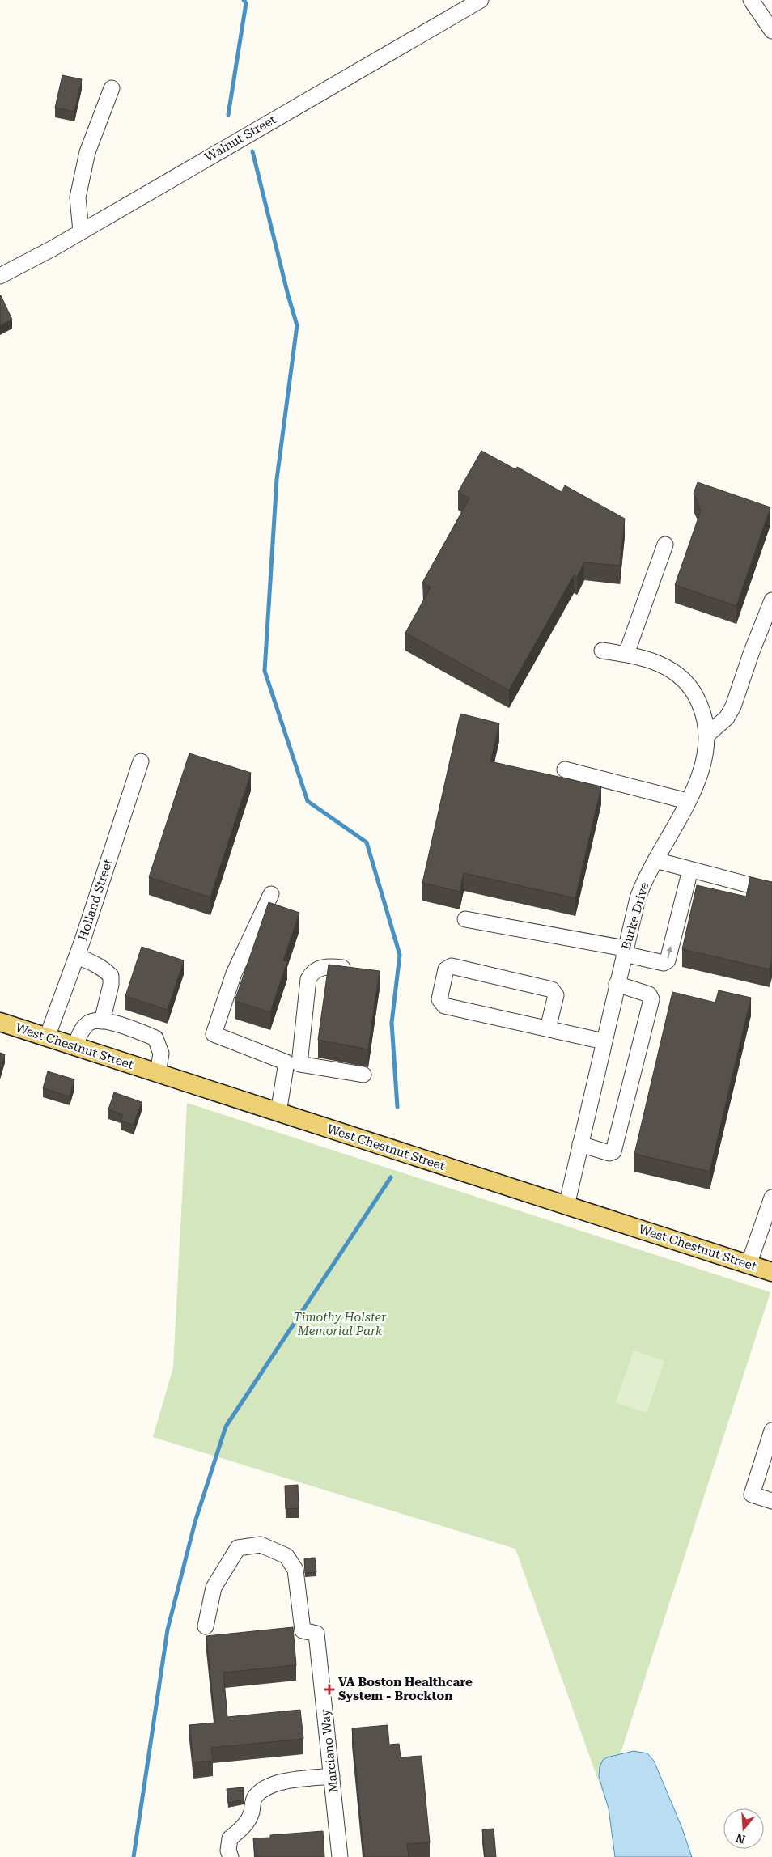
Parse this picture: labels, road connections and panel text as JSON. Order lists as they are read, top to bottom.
{
  "streets": {
    "main road": ["West Chestnut Street"],
    "street": [
      "Walnut Street",
      "Holland Street",
      "Burke Drive",
      "Marciano Way"
    ]
  },
  "crossings": [
    ["Holland Street", "West Chestnut Street"],
    ["Burke Drive", "West Chestnut Street"]
  ],
  "parks": ["Timothy Holster Memorial Park"],
  "places": {
    "health": ["VA Boston Healthcare System - Brockton"]
  },
  "north": "bottom"
}
